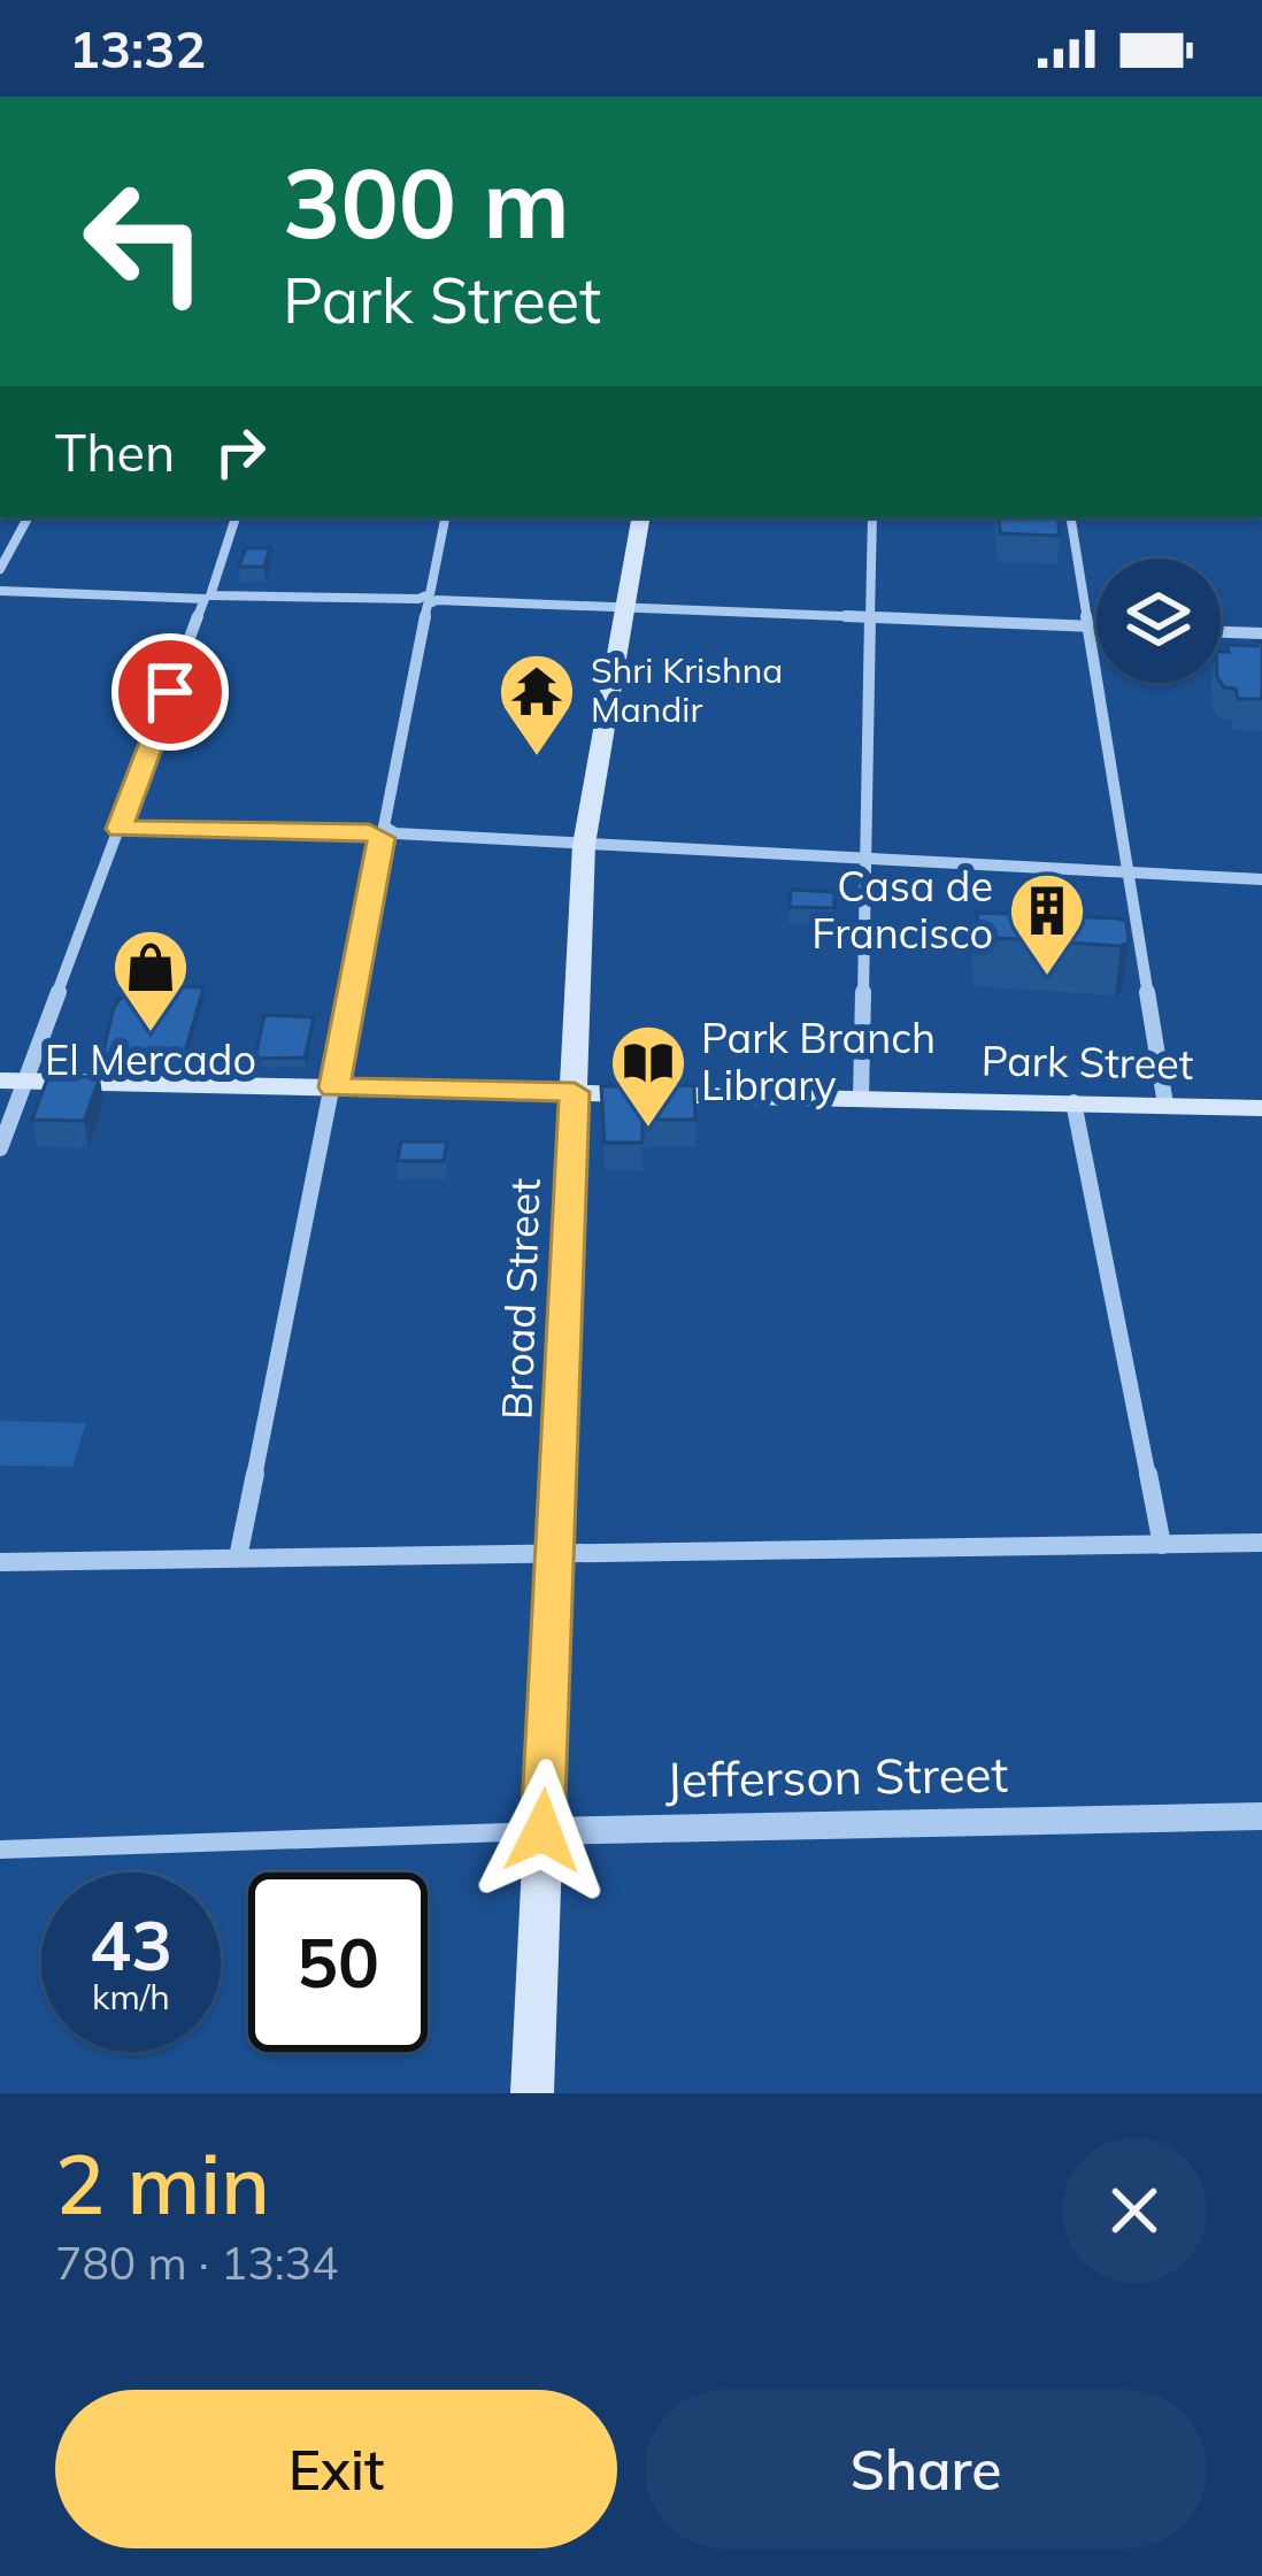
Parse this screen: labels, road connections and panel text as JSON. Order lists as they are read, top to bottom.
{
  "streets": {
    "main road": ["Park Street", "Broad Street"],
    "street": ["Jefferson Street"]
  },
  "crossings": [
    ["Park Street", "Broad Street"],
    ["Broad Street", "Jefferson Street"]
  ],
  "places": {
    "temple": ["Shri Krishna Mandir"],
    "building": ["Casa de Francisco"],
    "shop": ["El Mercado"],
    "library": ["Park Branch Library"]
  },
  "page": {
    "status": "13:32",
    "turn": ["300 m", "Park Street"],
    "then": "Then",
    "speed": "43 km/h",
    "limit": "50",
    "heading": ["2 min", "780 m · 13:34"],
    "buttons": ["Exit", "Share"]
  }
}
